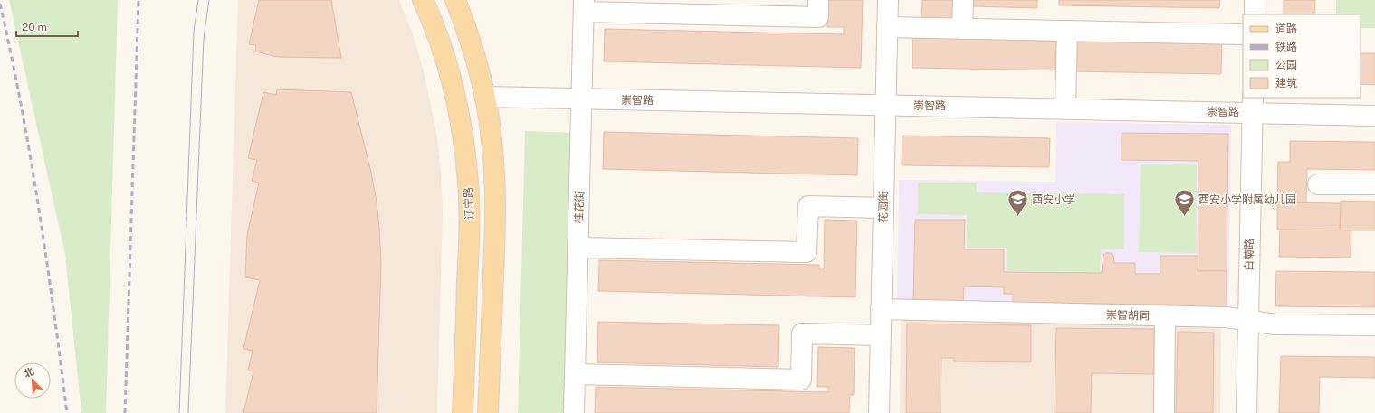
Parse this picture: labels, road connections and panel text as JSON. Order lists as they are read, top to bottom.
{
  "streets": {
    "main road": ["辽宁路"],
    "street": [
      "崇智路",
      "桂花街",
      "花园街",
      "白菊路",
      "崇智胡同"
    ]
  },
  "crossings": [
    ["崇智路", "桂花街"],
    ["崇智路", "花园街"],
    ["崇智路", "白菊路"],
    ["花园街", "崇智胡同"],
    ["白菊路", "崇智胡同"]
  ],
  "places": {
    "school or university": ["西安小学", "西安小学附属幼儿园"]
  },
  "legend": [
    "道路",
    "铁路",
    "公园",
    "建筑"
  ],
  "scale_bar": "20 m",
  "north": "top left"
}
